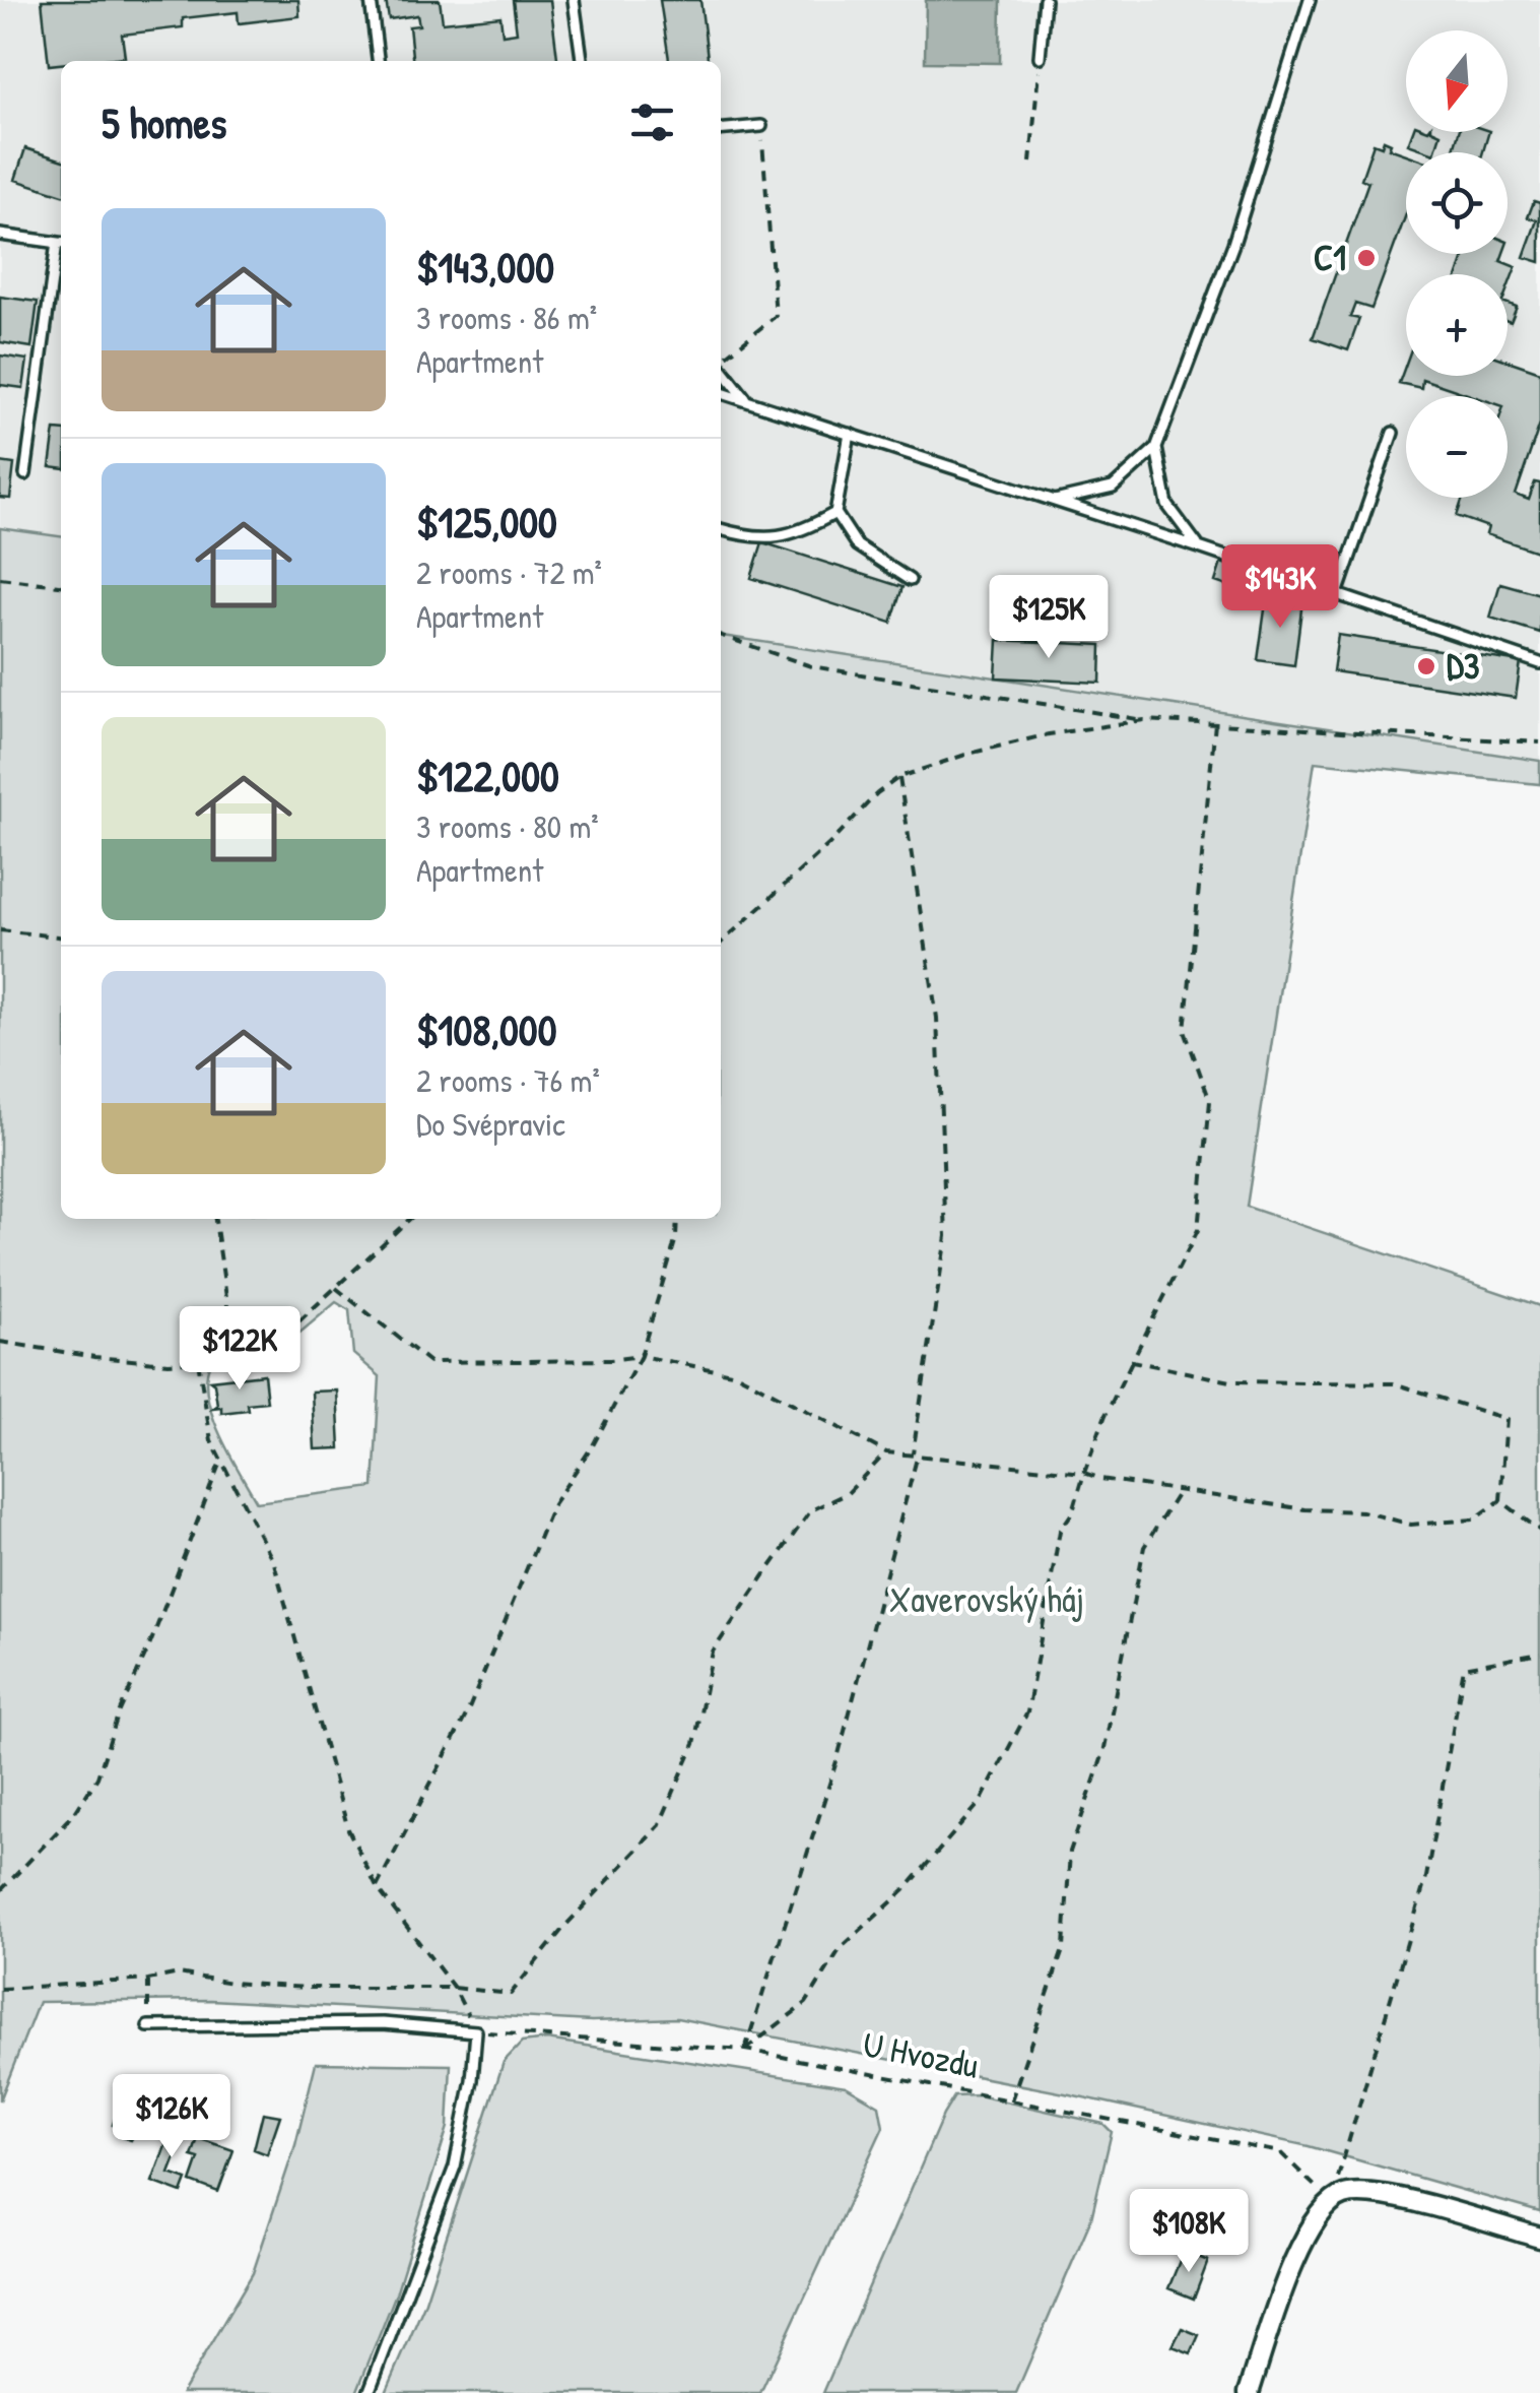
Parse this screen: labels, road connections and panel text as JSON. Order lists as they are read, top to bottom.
{
  "streets": {
    "path": ["U Hvozdu"]
  },
  "parks": ["Xaverovský háj"],
  "places": ["C1", "D3"],
  "north": "bottom",
  "page": {
    "map_buttons": ["+", "−"],
    "heading": "5 homes",
    "list": [
      {
        "name": "$143,000",
        "note": "3 rooms · 86 m² · Apartment"
      },
      {
        "name": "$125,000",
        "note": "2 rooms · 72 m² · Apartment"
      },
      {
        "name": "$122,000",
        "note": "3 rooms · 80 m² · Apartment"
      },
      {
        "name": "$108,000",
        "note": "2 rooms · 76 m² · Do Svépravic"
      }
    ],
    "price": [
      "$143K",
      "$125K",
      "$122K",
      "$126K",
      "$108K"
    ]
  }
}
